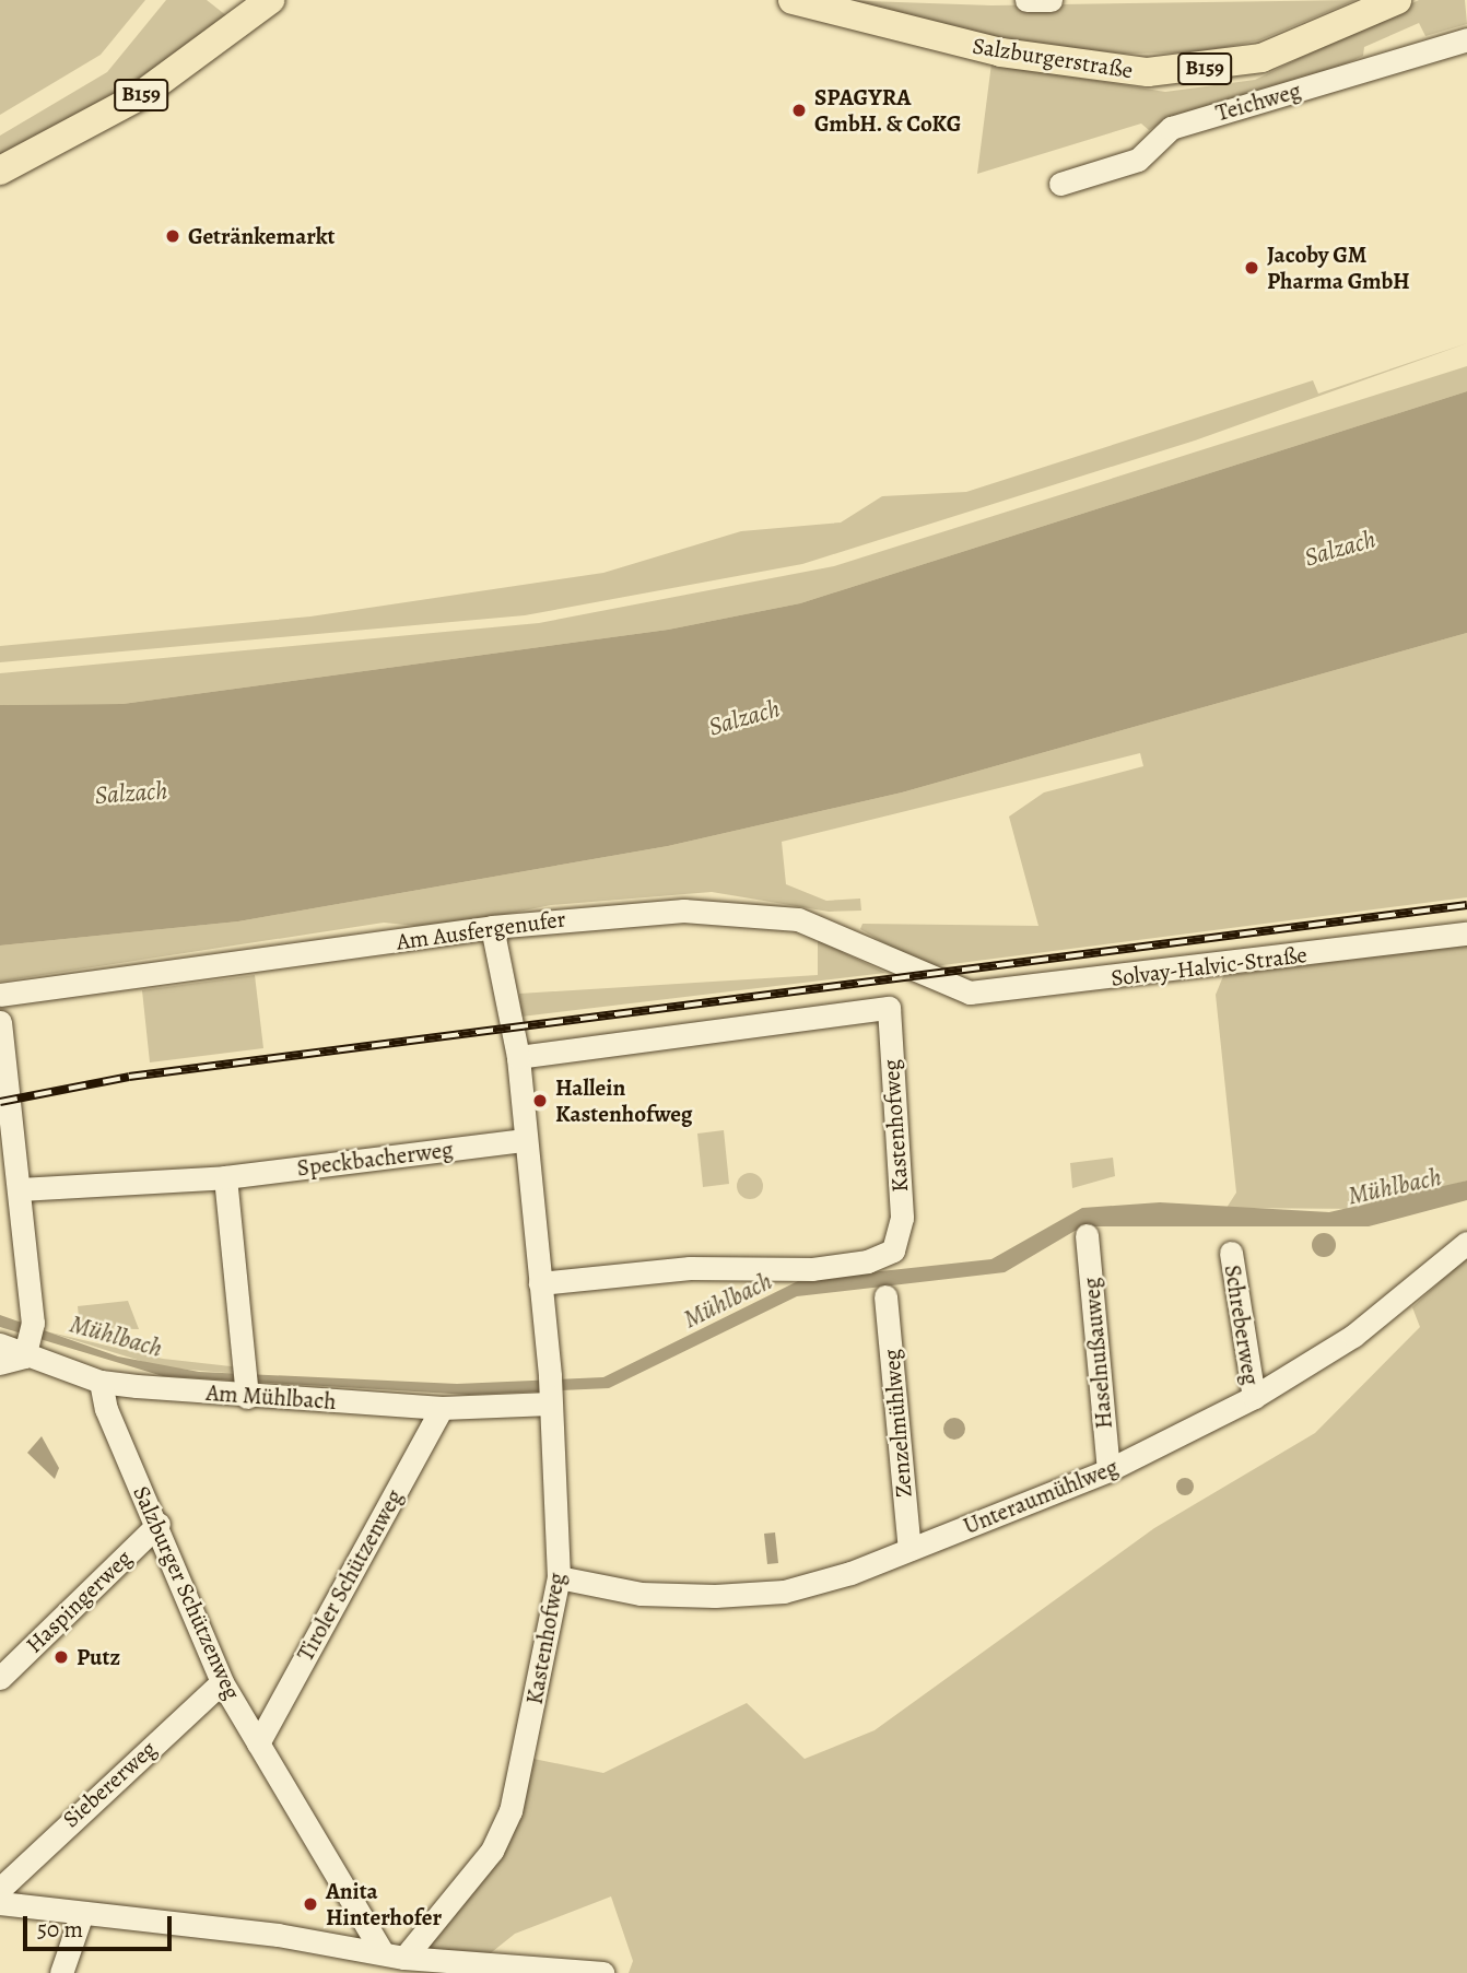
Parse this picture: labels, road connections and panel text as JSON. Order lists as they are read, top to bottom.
{
  "streets": {
    "main road": ["Salzburgerstraße", "B159"],
    "street": [
      "Teichweg",
      "Am Ausfergenufer",
      "Solvay-Halvic-Straße",
      "Kastenhofweg",
      "Speckbacherweg",
      "Schreberweg",
      "Haselnußauweg",
      "Am Mühlbach",
      "Zenzelmühlweg",
      "Unteraumühlweg",
      "Tiroler Schützenweg",
      "Salzburger Schützenweg",
      "Haspingerweg",
      "Siebererweg"
    ]
  },
  "crossings": [
    ["Am Ausfergenufer", "Solvay-Halvic-Straße"],
    ["Am Ausfergenufer", "Kastenhofweg"],
    ["Kastenhofweg", "Speckbacherweg"],
    ["Kastenhofweg", "Am Mühlbach"],
    ["Kastenhofweg", "Unteraumühlweg"],
    ["Kastenhofweg", "Salzburger Schützenweg"],
    ["Schreberweg", "Unteraumühlweg"],
    ["Haselnußauweg", "Unteraumühlweg"],
    ["Am Mühlbach", "Tiroler Schützenweg"],
    ["Am Mühlbach", "Salzburger Schützenweg"],
    ["Zenzelmühlweg", "Unteraumühlweg"],
    ["Tiroler Schützenweg", "Salzburger Schützenweg"],
    ["Salzburger Schützenweg", "Haspingerweg"],
    ["Salzburger Schützenweg", "Siebererweg"]
  ],
  "water": ["Salzach", "Mühlbach"],
  "places": [
    "SPAGYRA GmbH. & CoKG",
    "Getränkemarkt",
    "Jacoby GM Pharma GmbH",
    "Hallein Kastenhofweg",
    "Putz",
    "Anita Hinterhofer"
  ],
  "scale_bar": "50 m"
}
